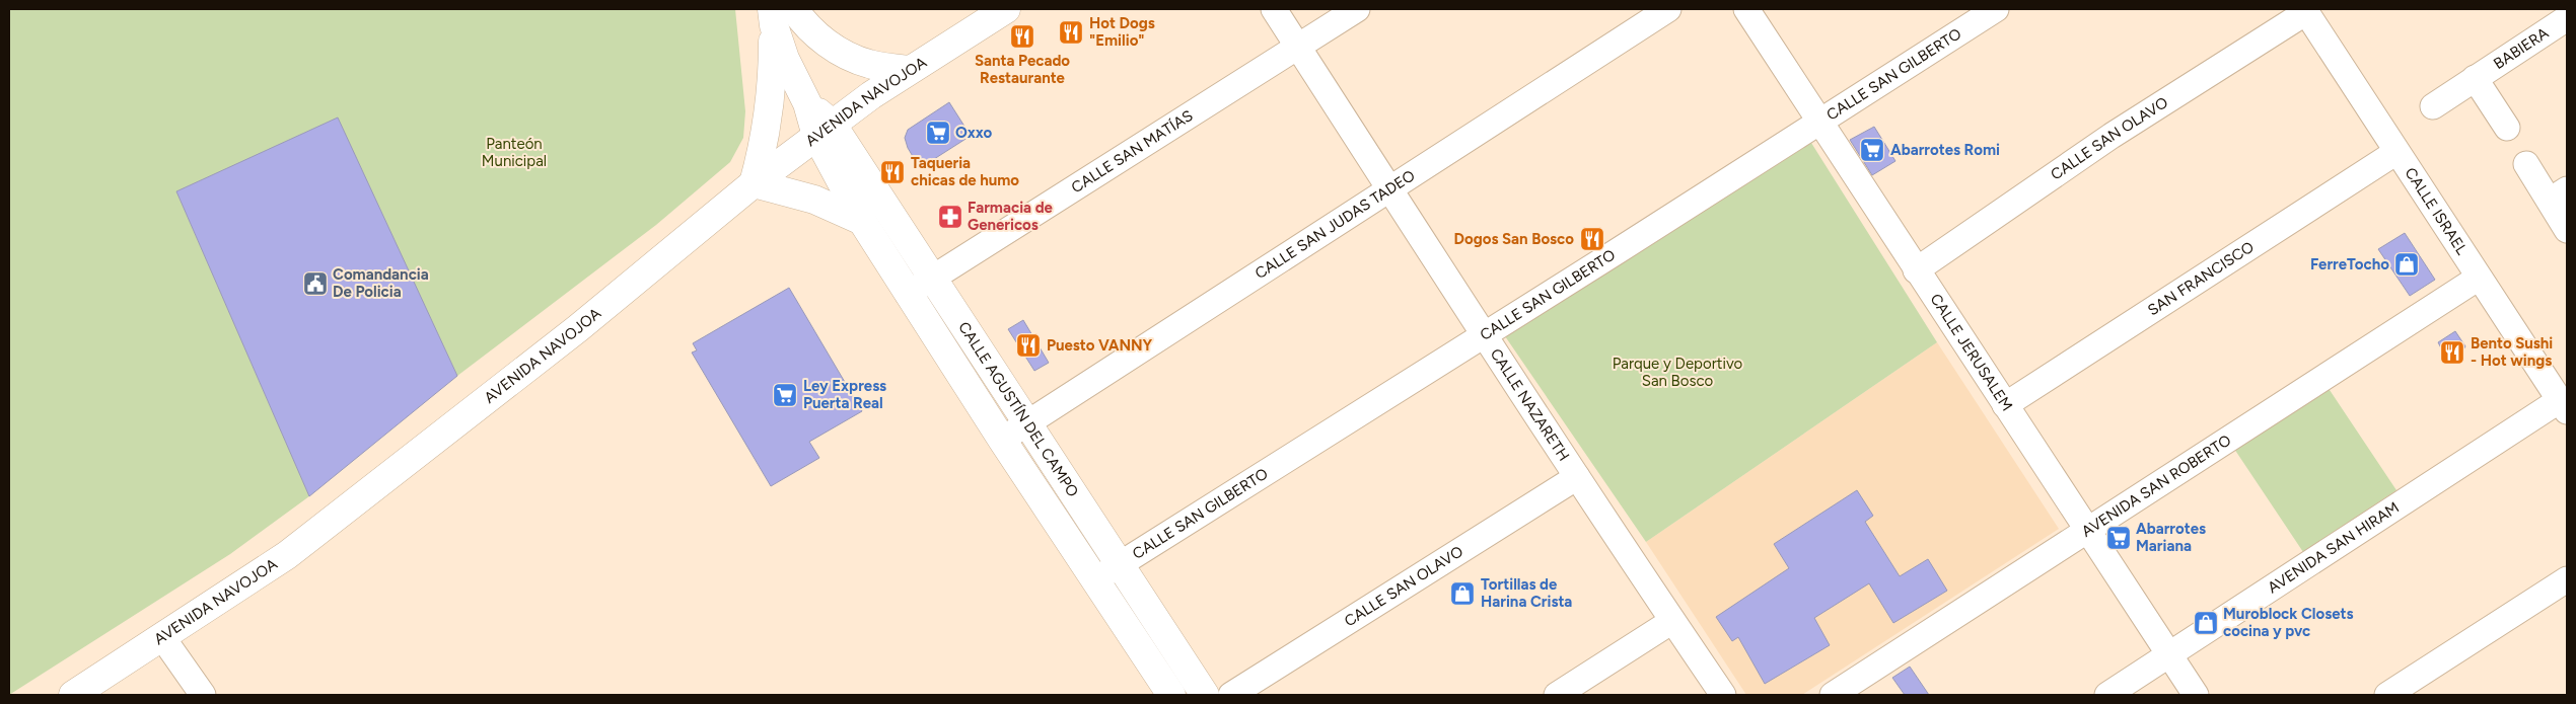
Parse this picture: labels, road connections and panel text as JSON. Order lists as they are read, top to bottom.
{
  "streets": {
    "street": [
      "BABIERA",
      "CALLE SAN GILBERTO",
      "AVENIDA NAVOJOA",
      "CALLE SAN OLAVO",
      "CALLE SAN MATÍAS",
      "CALLE ISRAEL",
      "CALLE SAN JUDAS TADEO",
      "SAN FRANCISCO",
      "CALLE JERUSALEM",
      "CALLE NAZARETH",
      "CALLE AGUSTÍN DEL CAMPO",
      "AVENIDA SAN ROBERTO",
      "AVENIDA SAN HIRAM"
    ]
  },
  "crossings": [
    ["CALLE SAN GILBERTO", "CALLE JERUSALEM"],
    ["CALLE SAN GILBERTO", "CALLE NAZARETH"],
    ["CALLE SAN GILBERTO", "CALLE AGUSTÍN DEL CAMPO"],
    ["AVENIDA NAVOJOA", "CALLE AGUSTÍN DEL CAMPO"],
    ["CALLE SAN OLAVO", "CALLE ISRAEL"],
    ["CALLE SAN OLAVO", "CALLE JERUSALEM"],
    ["CALLE SAN OLAVO", "CALLE NAZARETH"],
    ["CALLE SAN MATÍAS", "CALLE NAZARETH"],
    ["CALLE SAN MATÍAS", "CALLE AGUSTÍN DEL CAMPO"],
    ["CALLE ISRAEL", "SAN FRANCISCO"],
    ["CALLE ISRAEL", "AVENIDA SAN ROBERTO"],
    ["CALLE ISRAEL", "AVENIDA SAN HIRAM"],
    ["CALLE SAN JUDAS TADEO", "CALLE NAZARETH"],
    ["CALLE SAN JUDAS TADEO", "CALLE AGUSTÍN DEL CAMPO"],
    ["SAN FRANCISCO", "CALLE JERUSALEM"],
    ["CALLE JERUSALEM", "AVENIDA SAN ROBERTO"],
    ["CALLE JERUSALEM", "AVENIDA SAN HIRAM"]
  ],
  "parks": ["Panteón Municipal", "Parque y Deportivo San Bosco"],
  "places": {
    "restaurant": [
      "Hot Dogs \"Emilio\"",
      "Santa Pecado Restaurante",
      "Taqueria chicas de humo",
      "Dogos San Bosco",
      "Puesto VANNY",
      "Bento Sushi - Hot wings"
    ],
    "supermarket": [
      "Oxxo",
      "Abarrotes Romi",
      "Ley Express Puerta Real",
      "Abarrotes Mariana"
    ],
    "pharmacy": ["Farmacia de Genericos"],
    "shop": ["FerreTocho", "Tortillas de Harina Crista", "Muroblock Closets cocina y pvc"],
    "public building": ["Comandancia De Policia"]
  }
}
